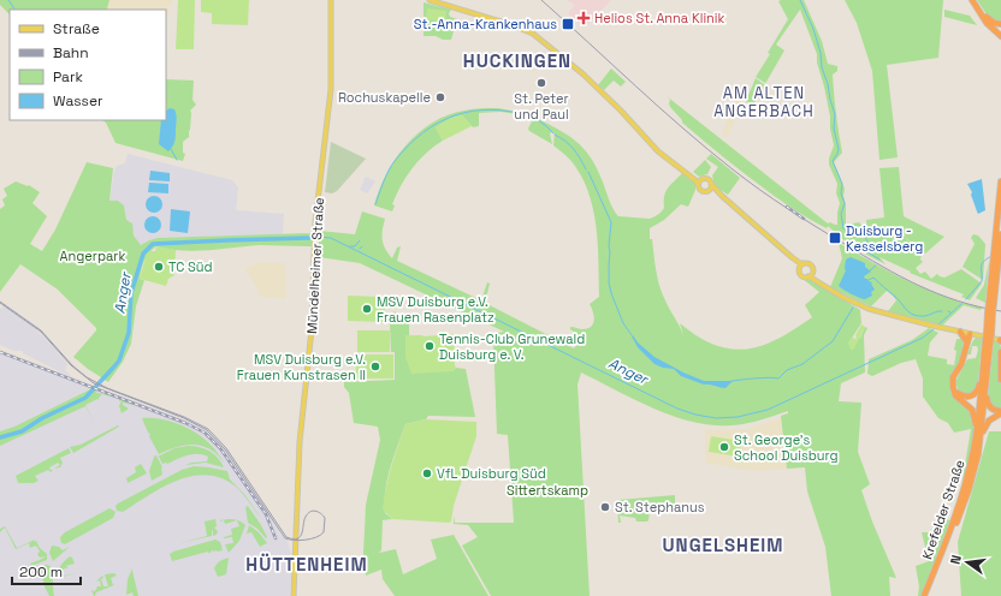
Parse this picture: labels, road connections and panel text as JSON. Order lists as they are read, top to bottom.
{
  "streets": {
    "highway": ["Krefelder Straße"],
    "main road": ["Mündelheimer Straße"]
  },
  "districts": [
    "HUCKINGEN",
    "AM ALTEN ANGERBACH",
    "UNGELSHEIM",
    "HÜTTENHEIM"
  ],
  "water": ["Anger"],
  "parks": ["Angerpark", "Sittertskamp"],
  "places": {
    "health": ["Helios St. Anna Klinik"],
    "transit": ["St.-Anna-Krankenhaus", "Duisburg - Kesselsberg"],
    "other": [
      "St. Peter und Paul",
      "Rochuskapelle",
      "TC Süd",
      "MSV Duisburg e.V. Frauen Rasenplatz",
      "Tennis-Club Grunewald Duisburg e. V.",
      "MSV Duisburg e.V. Frauen Kunstrasen II",
      "St. George’s School Duisburg",
      "VfL Duisburg Süd",
      "St. Stephanus"
    ]
  },
  "legend": [
    "Straße",
    "Bahn",
    "Park",
    "Wasser"
  ],
  "scale_bar": "200 m",
  "north": "left"
}
